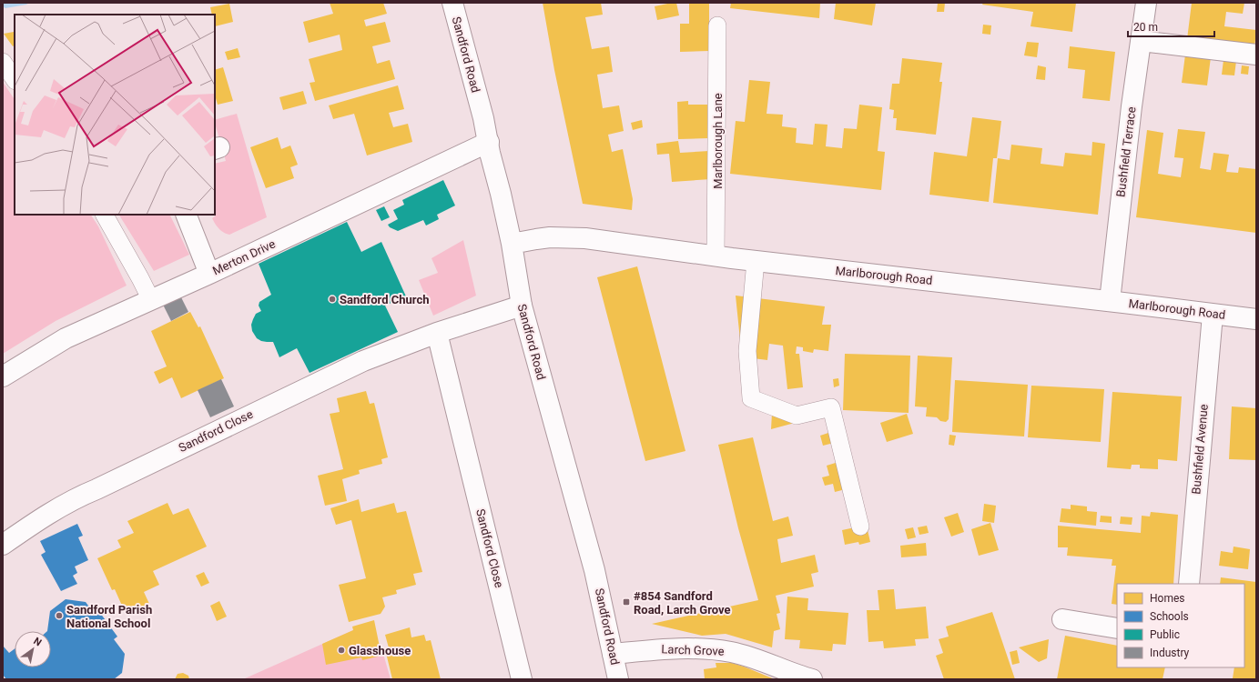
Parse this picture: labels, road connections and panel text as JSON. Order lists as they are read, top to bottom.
{
  "streets": {
    "street": [
      "Sandford Road",
      "Bushfield Terrace",
      "Merton Drive",
      "Marlborough Road",
      "Sandford Close",
      "Bushfield Avenue",
      "Larch Grove"
    ],
    "lane": ["Marlborough Lane"]
  },
  "crossings": [
    ["Sandford Road", "Merton Drive"],
    ["Sandford Road", "Marlborough Road"],
    ["Sandford Road", "Sandford Close"],
    ["Sandford Road", "Larch Grove"],
    ["Marlborough Lane", "Marlborough Road"],
    ["Bushfield Terrace", "Marlborough Road"],
    ["Marlborough Road", "Bushfield Avenue"]
  ],
  "places": {
    "other": ["Sandford Church", "Sandford Parish National School", "Glasshouse"],
    "transit": ["#854 Sandford Road, Larch Grove"]
  },
  "legend": [
    "Homes",
    "Schools",
    "Public",
    "Industry"
  ],
  "scale_bar": "20 m",
  "north": "top right"
}
